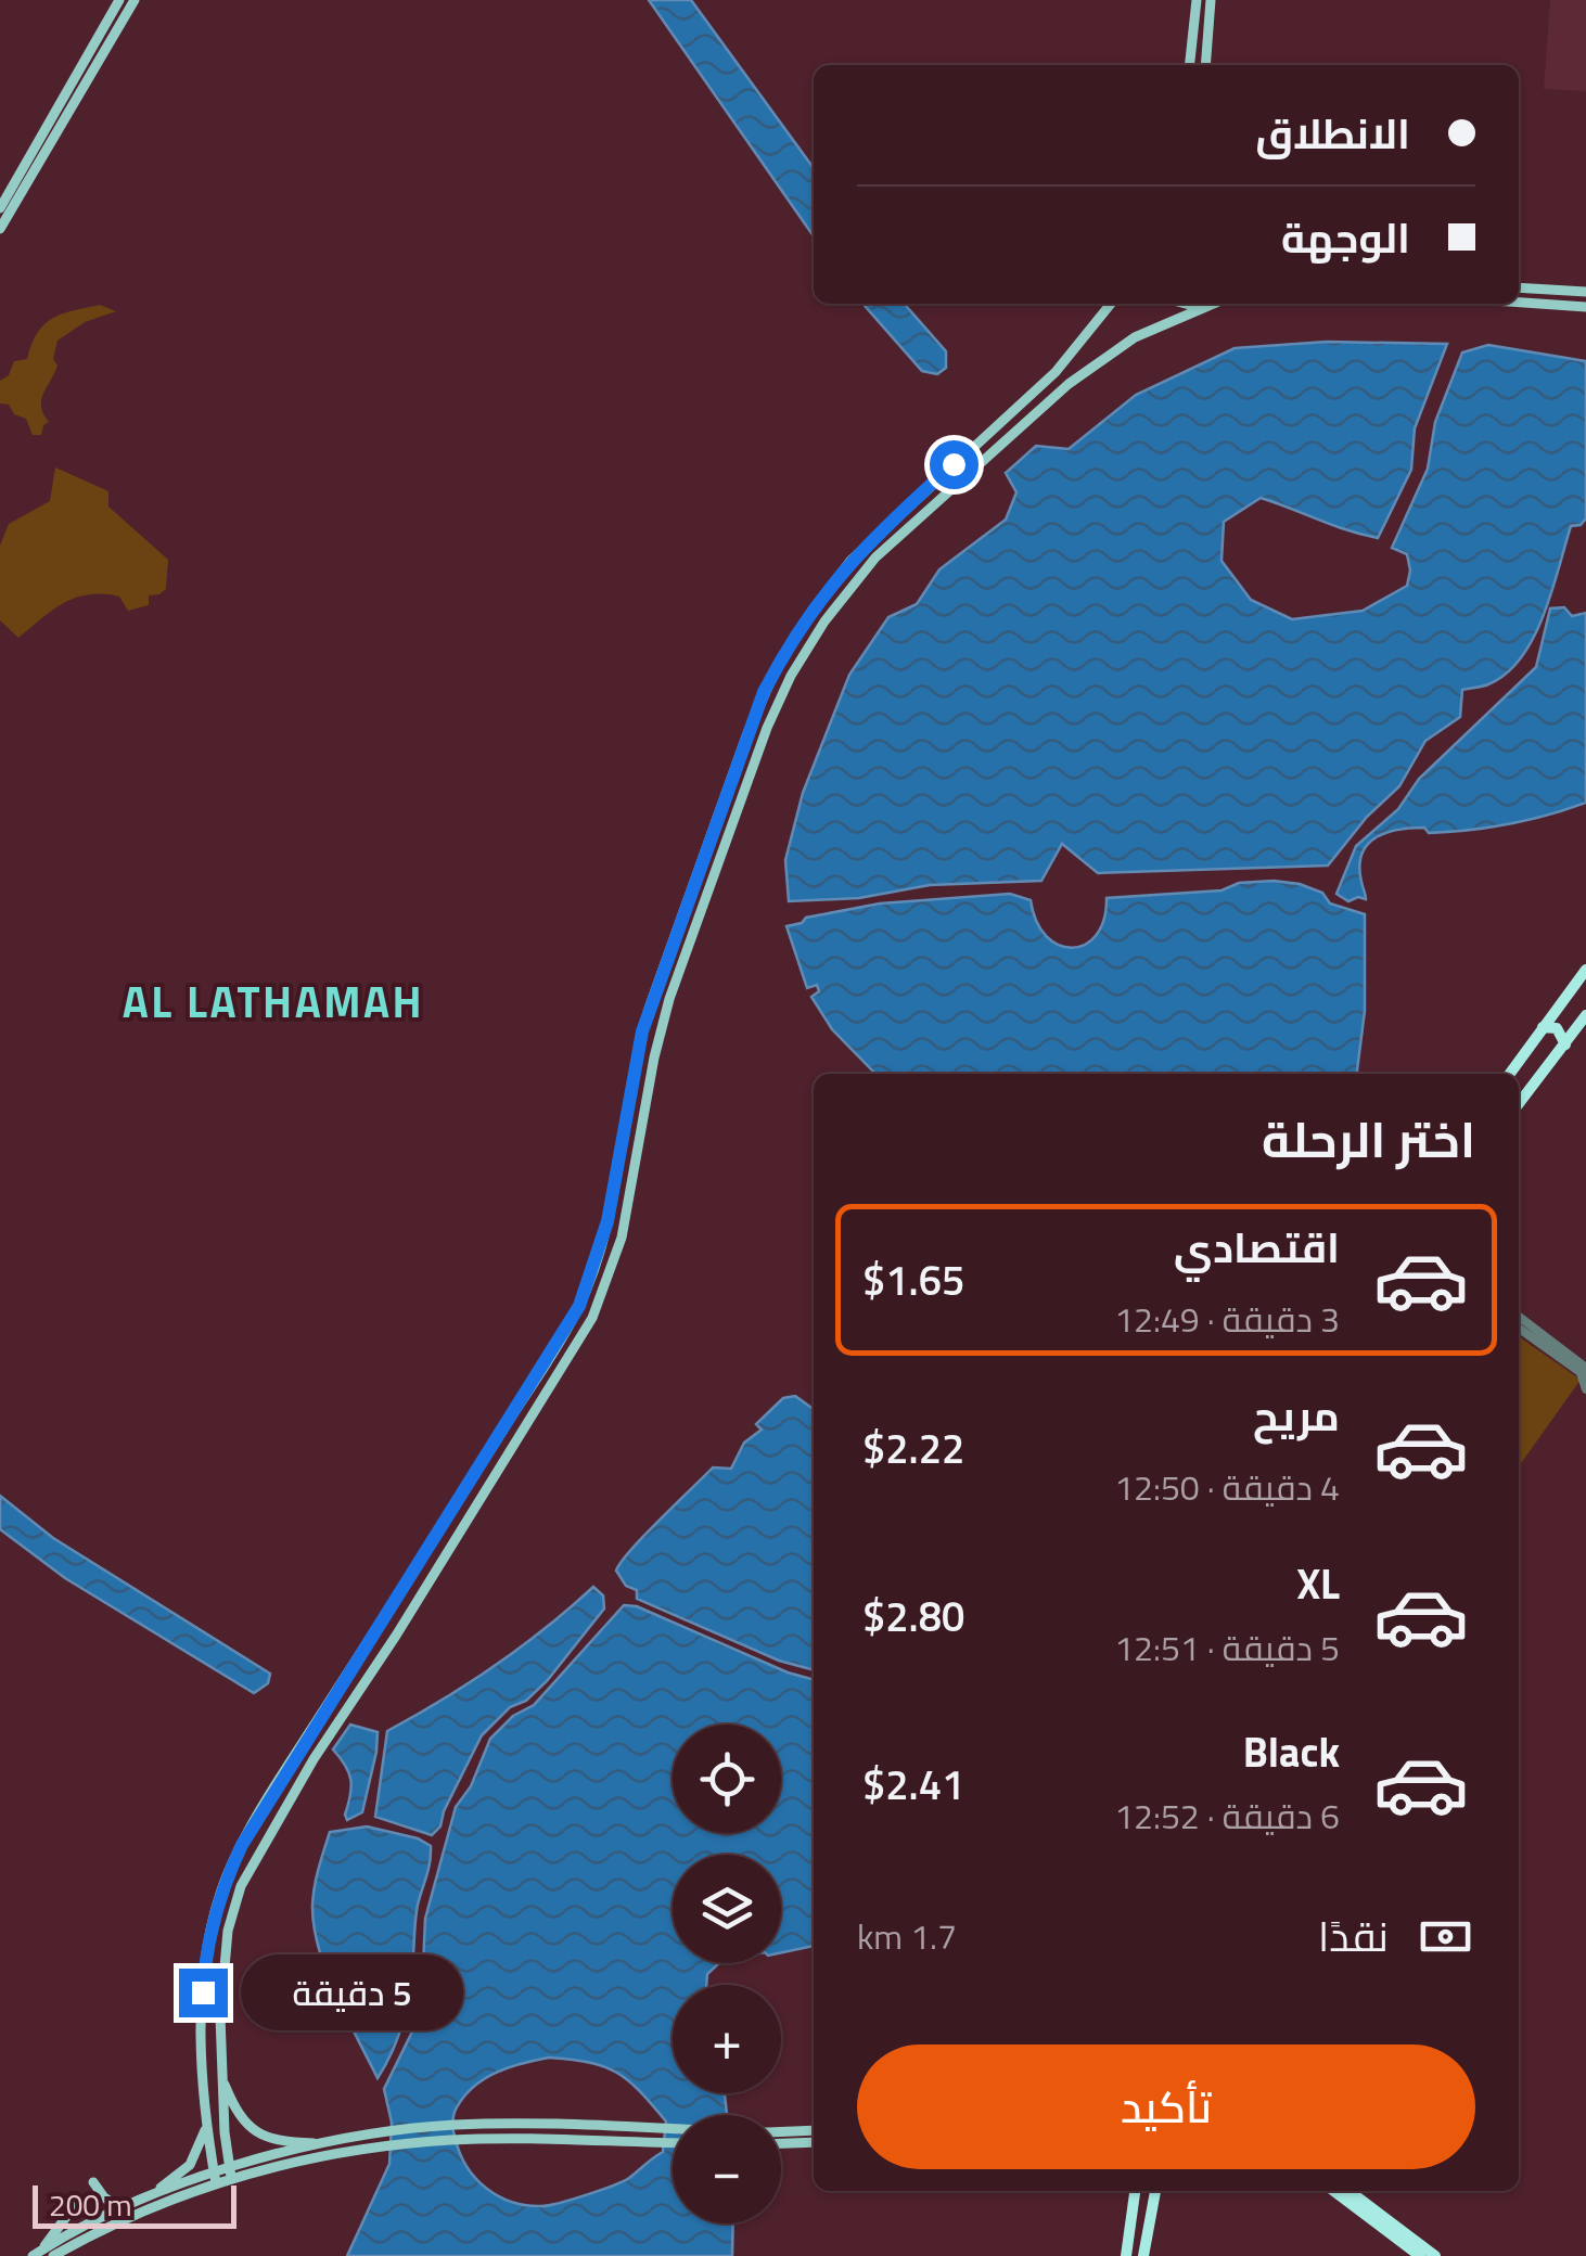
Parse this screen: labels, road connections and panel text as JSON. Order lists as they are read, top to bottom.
{
  "districts": ["AL LATHAMAH"],
  "scale_bar": "200 m",
  "page": {
    "banner": ["الانطلاق", "الوجهة"],
    "heading": "اختر الرحلة",
    "list": [
      {
        "name": "اقتصادي",
        "note": "3 دقيقة · 12:49",
        "value": "$1.65"
      },
      {
        "name": "مريح",
        "note": "4 دقيقة · 12:50",
        "value": "$2.22"
      },
      {
        "name": "XL",
        "note": "5 دقيقة · 12:51",
        "value": "$2.80"
      },
      {
        "name": "Black",
        "note": "6 دقيقة · 12:52",
        "value": "$2.41"
      }
    ],
    "map_buttons": ["+", "−"],
    "pay": ["نقدًا", "1.7 km"],
    "bubble": "5 دقيقة",
    "buttons": "تأكيد",
    "scale": "200 m"
  }
}
